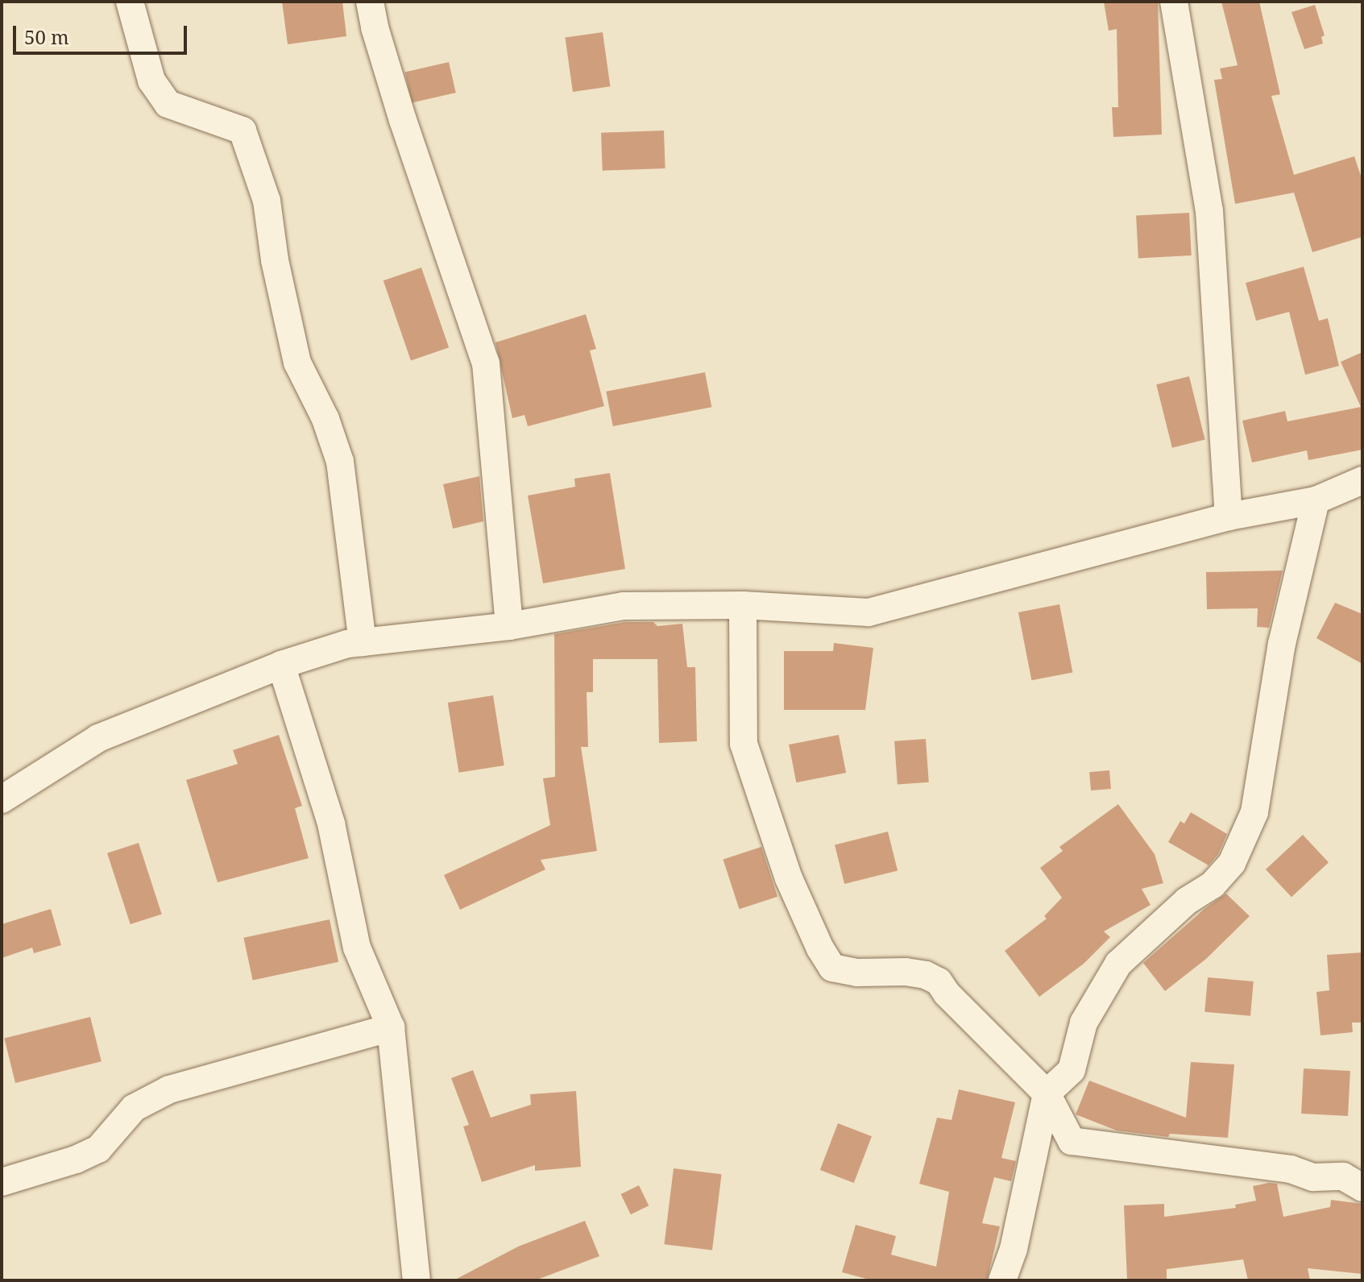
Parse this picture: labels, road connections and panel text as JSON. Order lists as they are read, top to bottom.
{
  "scale_bar": "50 m"
}
